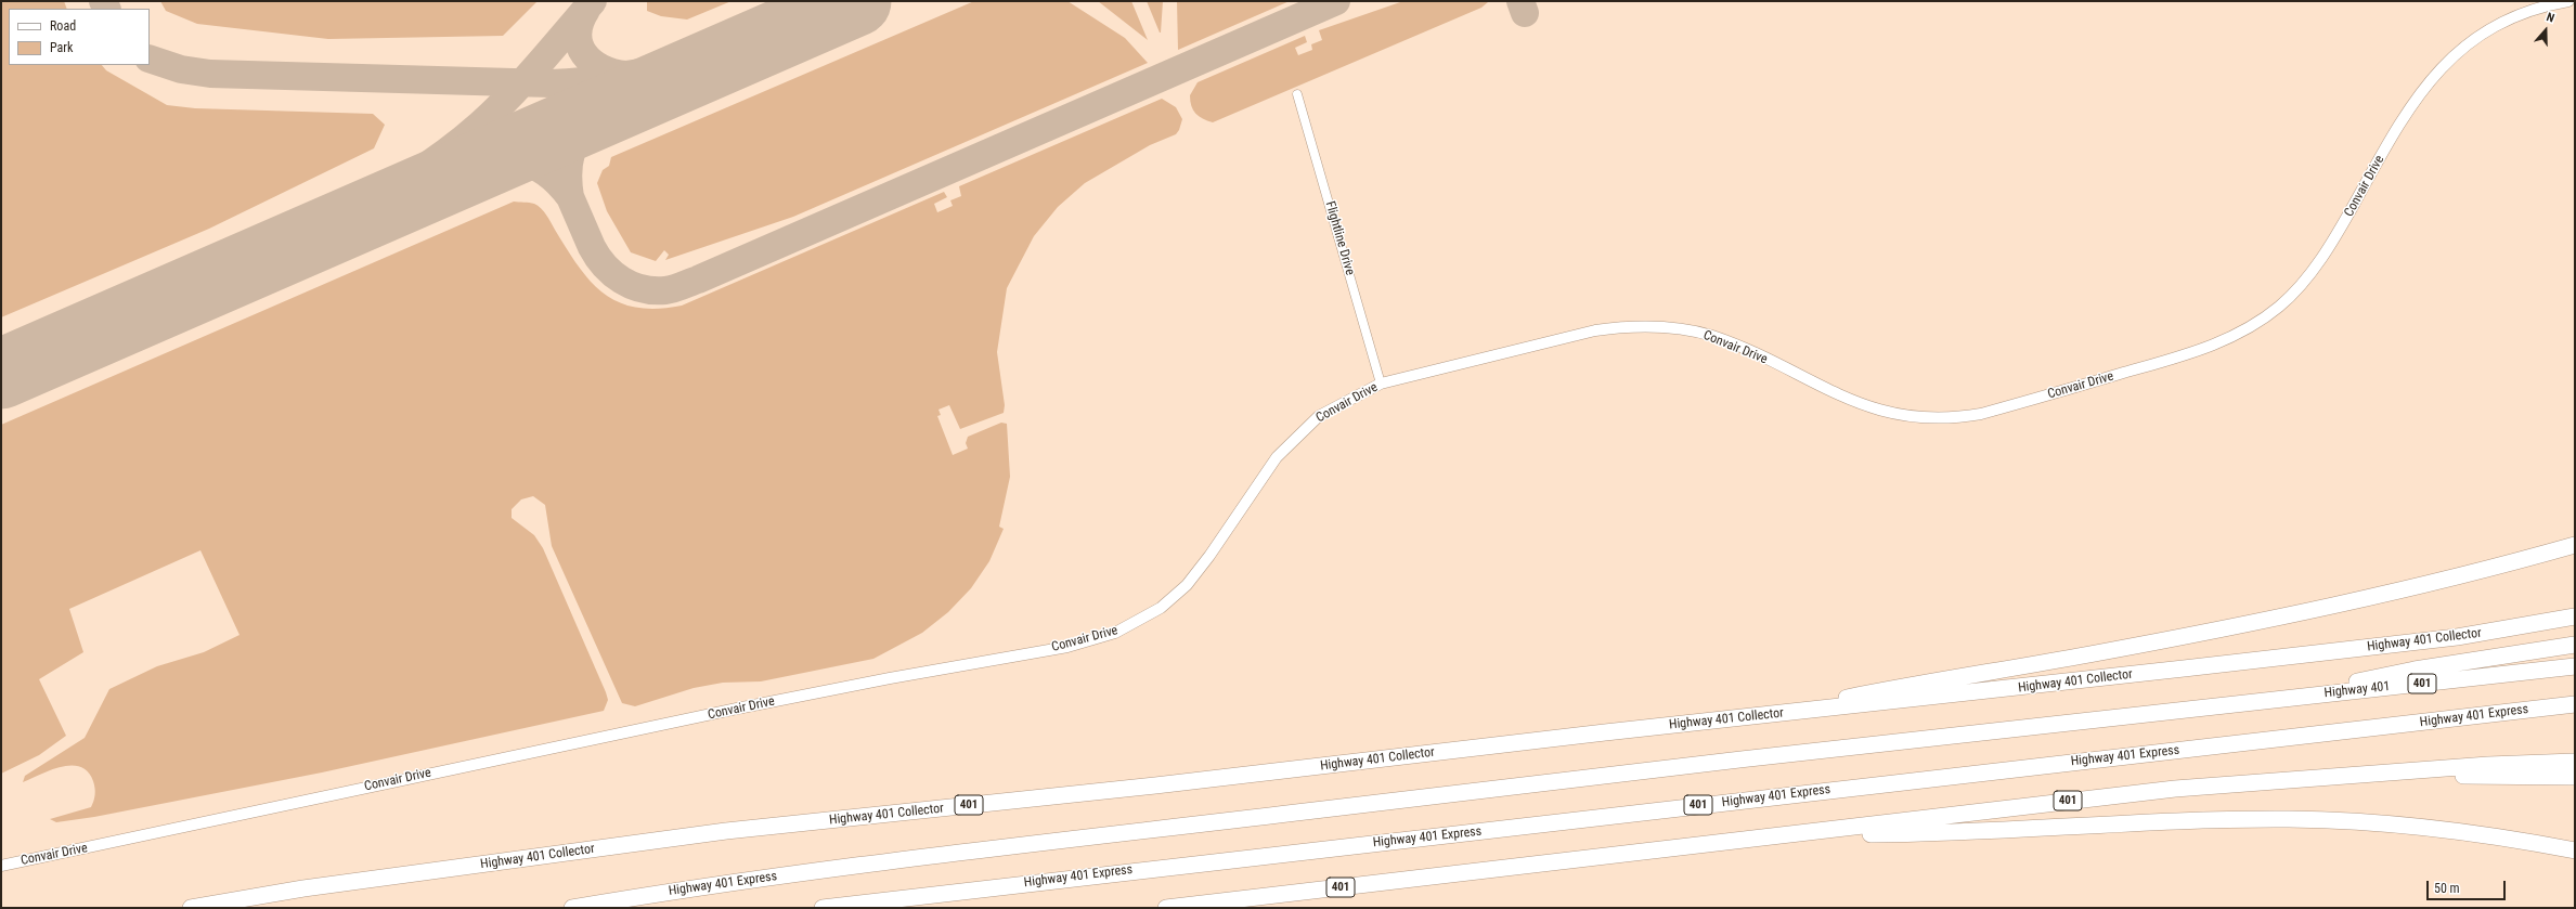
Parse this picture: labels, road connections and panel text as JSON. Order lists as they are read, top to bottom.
{
  "streets": {
    "highway": [
      "Highway 401 Collector",
      "401",
      "Highway 401",
      "Highway 401 Express"
    ],
    "street": ["Convair Drive", "Flightline Drive"]
  },
  "crossings": [
    ["Convair Drive", "Flightline Drive"],
    ["Highway 401", "Highway 401 Express"]
  ],
  "legend": ["Road", "Park"],
  "scale_bar": "50 m",
  "north": "top"
}
